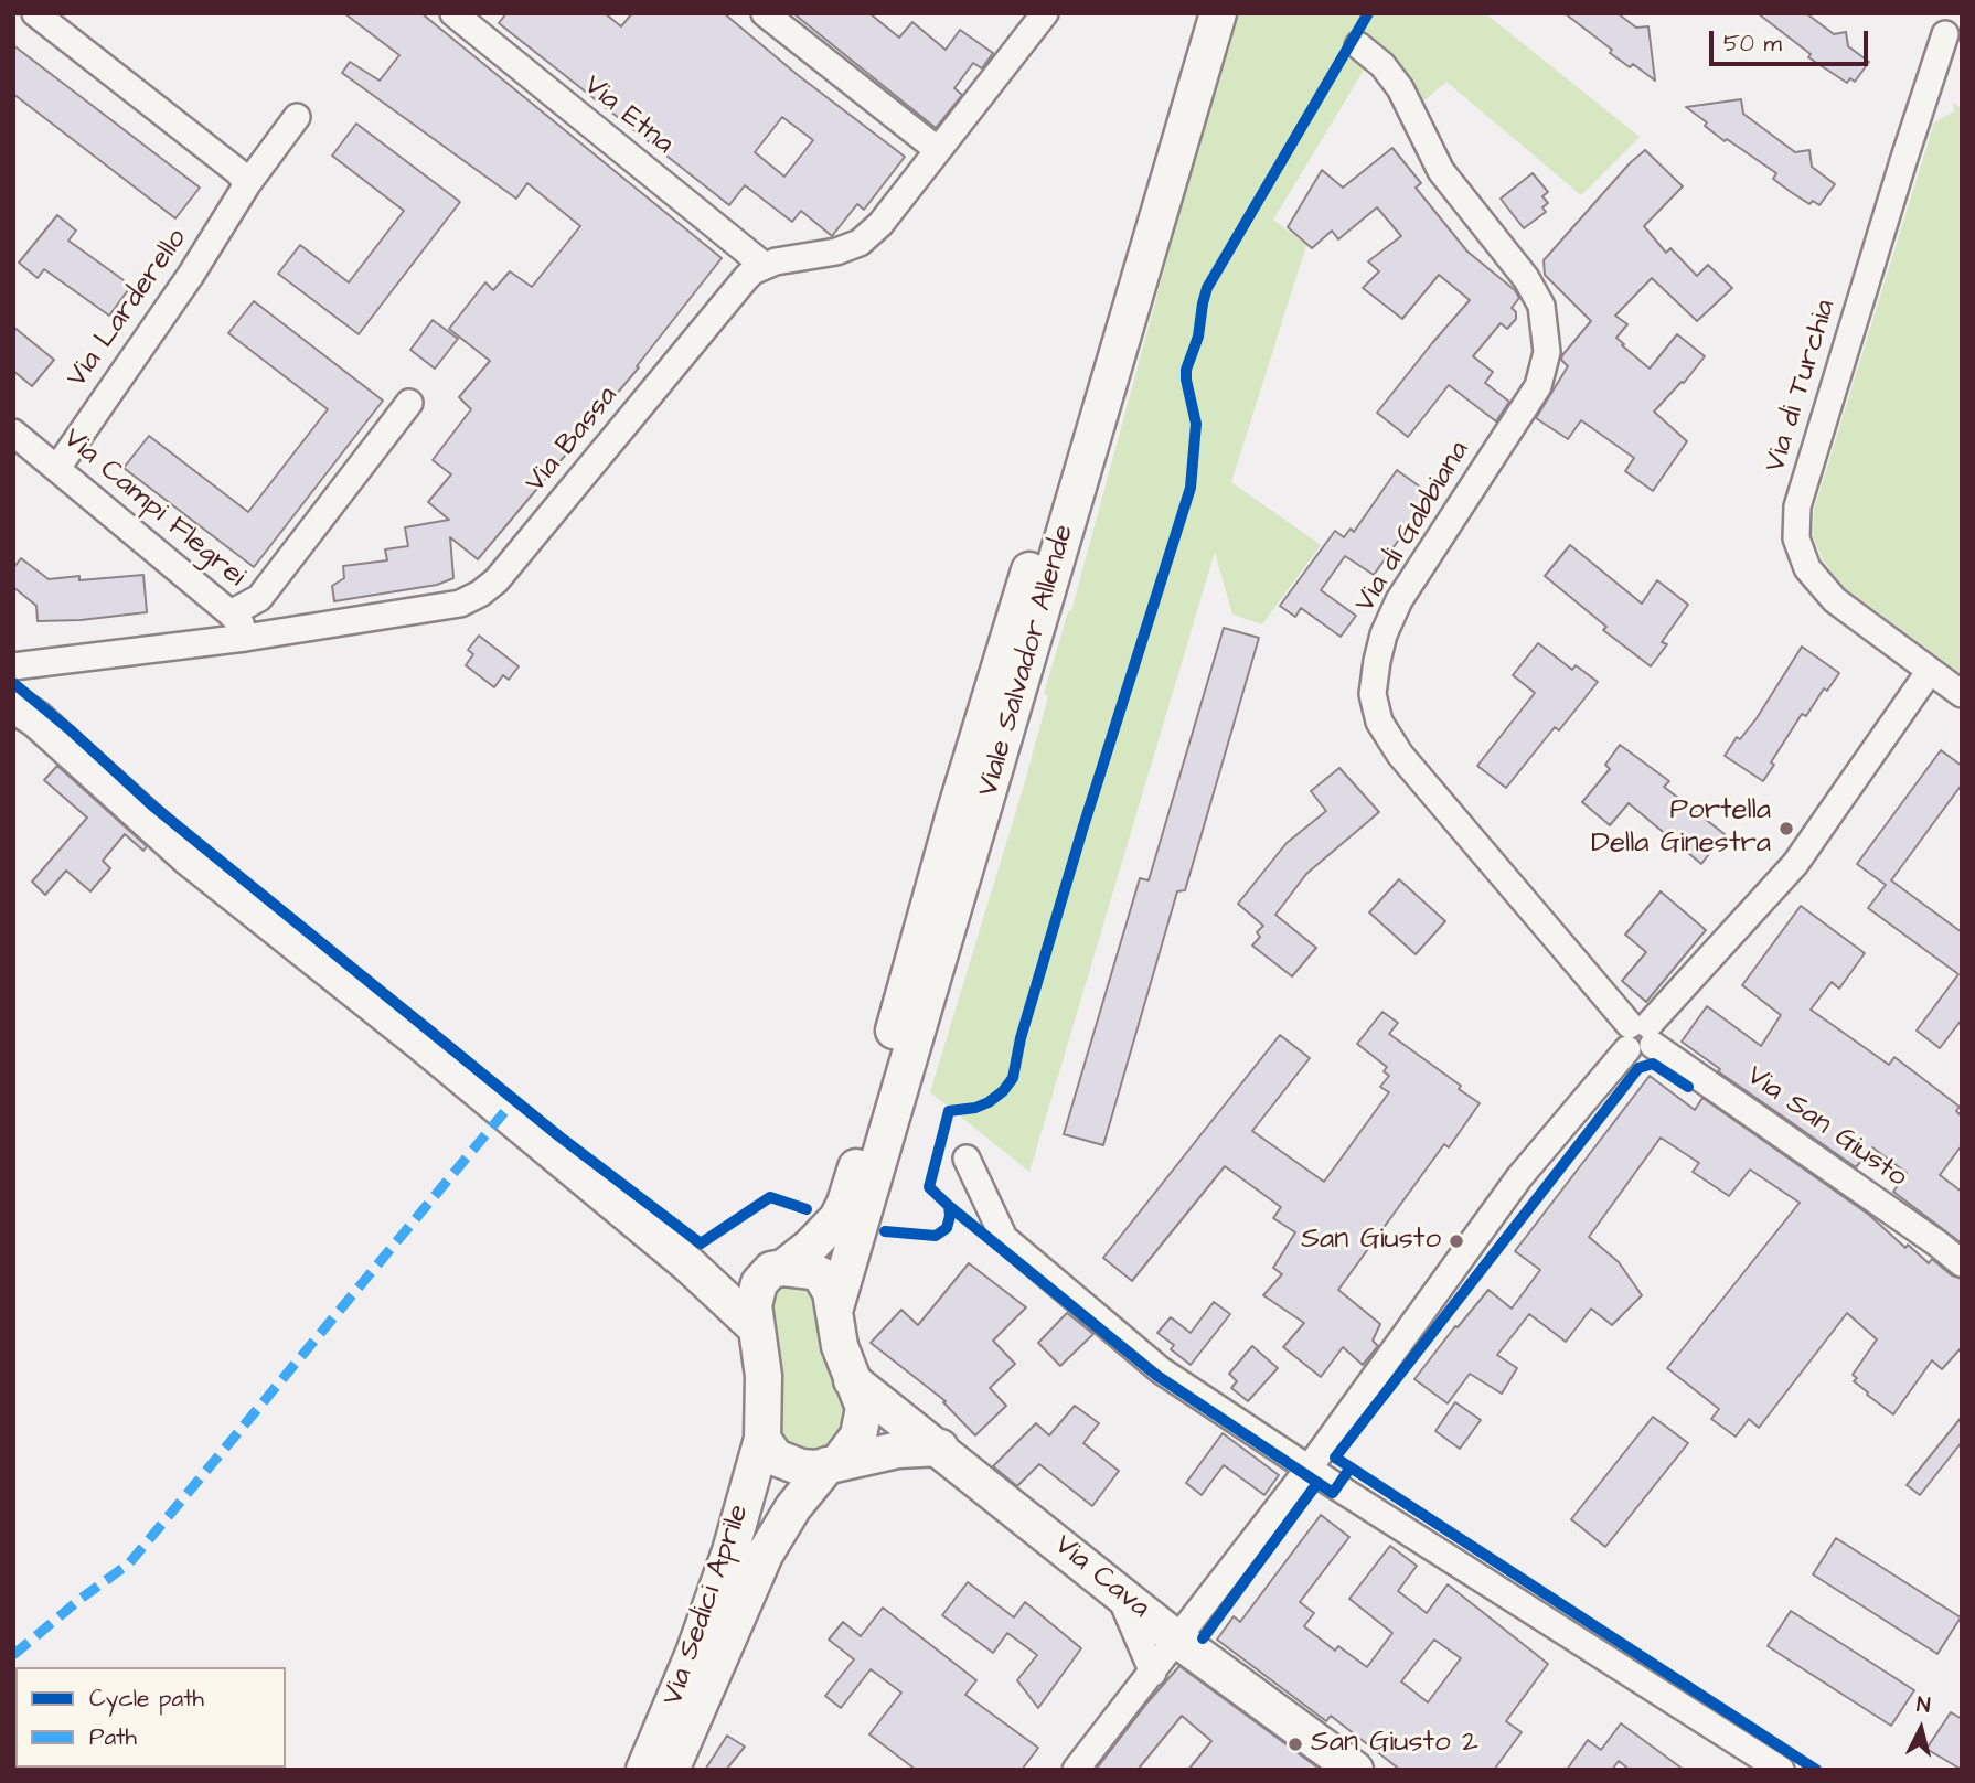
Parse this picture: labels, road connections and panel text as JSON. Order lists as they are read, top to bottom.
{
  "streets": {
    "main road": ["Viale Salvador Allende", "Via Cava", "Via Sedici Aprile"],
    "street": [
      "Via Etna",
      "Via Larderello",
      "Via di Turchia",
      "Via Bassa",
      "Via Campi Flegrei",
      "Via di Gabbiana",
      "Via San Giusto"
    ]
  },
  "crossings": [
    ["Via Etna", "Via Bassa"],
    ["Via Larderello", "Via Campi Flegrei"],
    ["Via Bassa", "Via Campi Flegrei"],
    ["Via di Gabbiana", "Via San Giusto"],
    ["Viale Salvador Allende", "Via Sedici Aprile"],
    ["Via Cava", "Via Sedici Aprile"]
  ],
  "places": ["Portella Della Ginestra", "San Giusto", "San Giusto 2"],
  "legend": ["Cycle path", "Path"],
  "scale_bar": "50 m",
  "north": "top"
}
